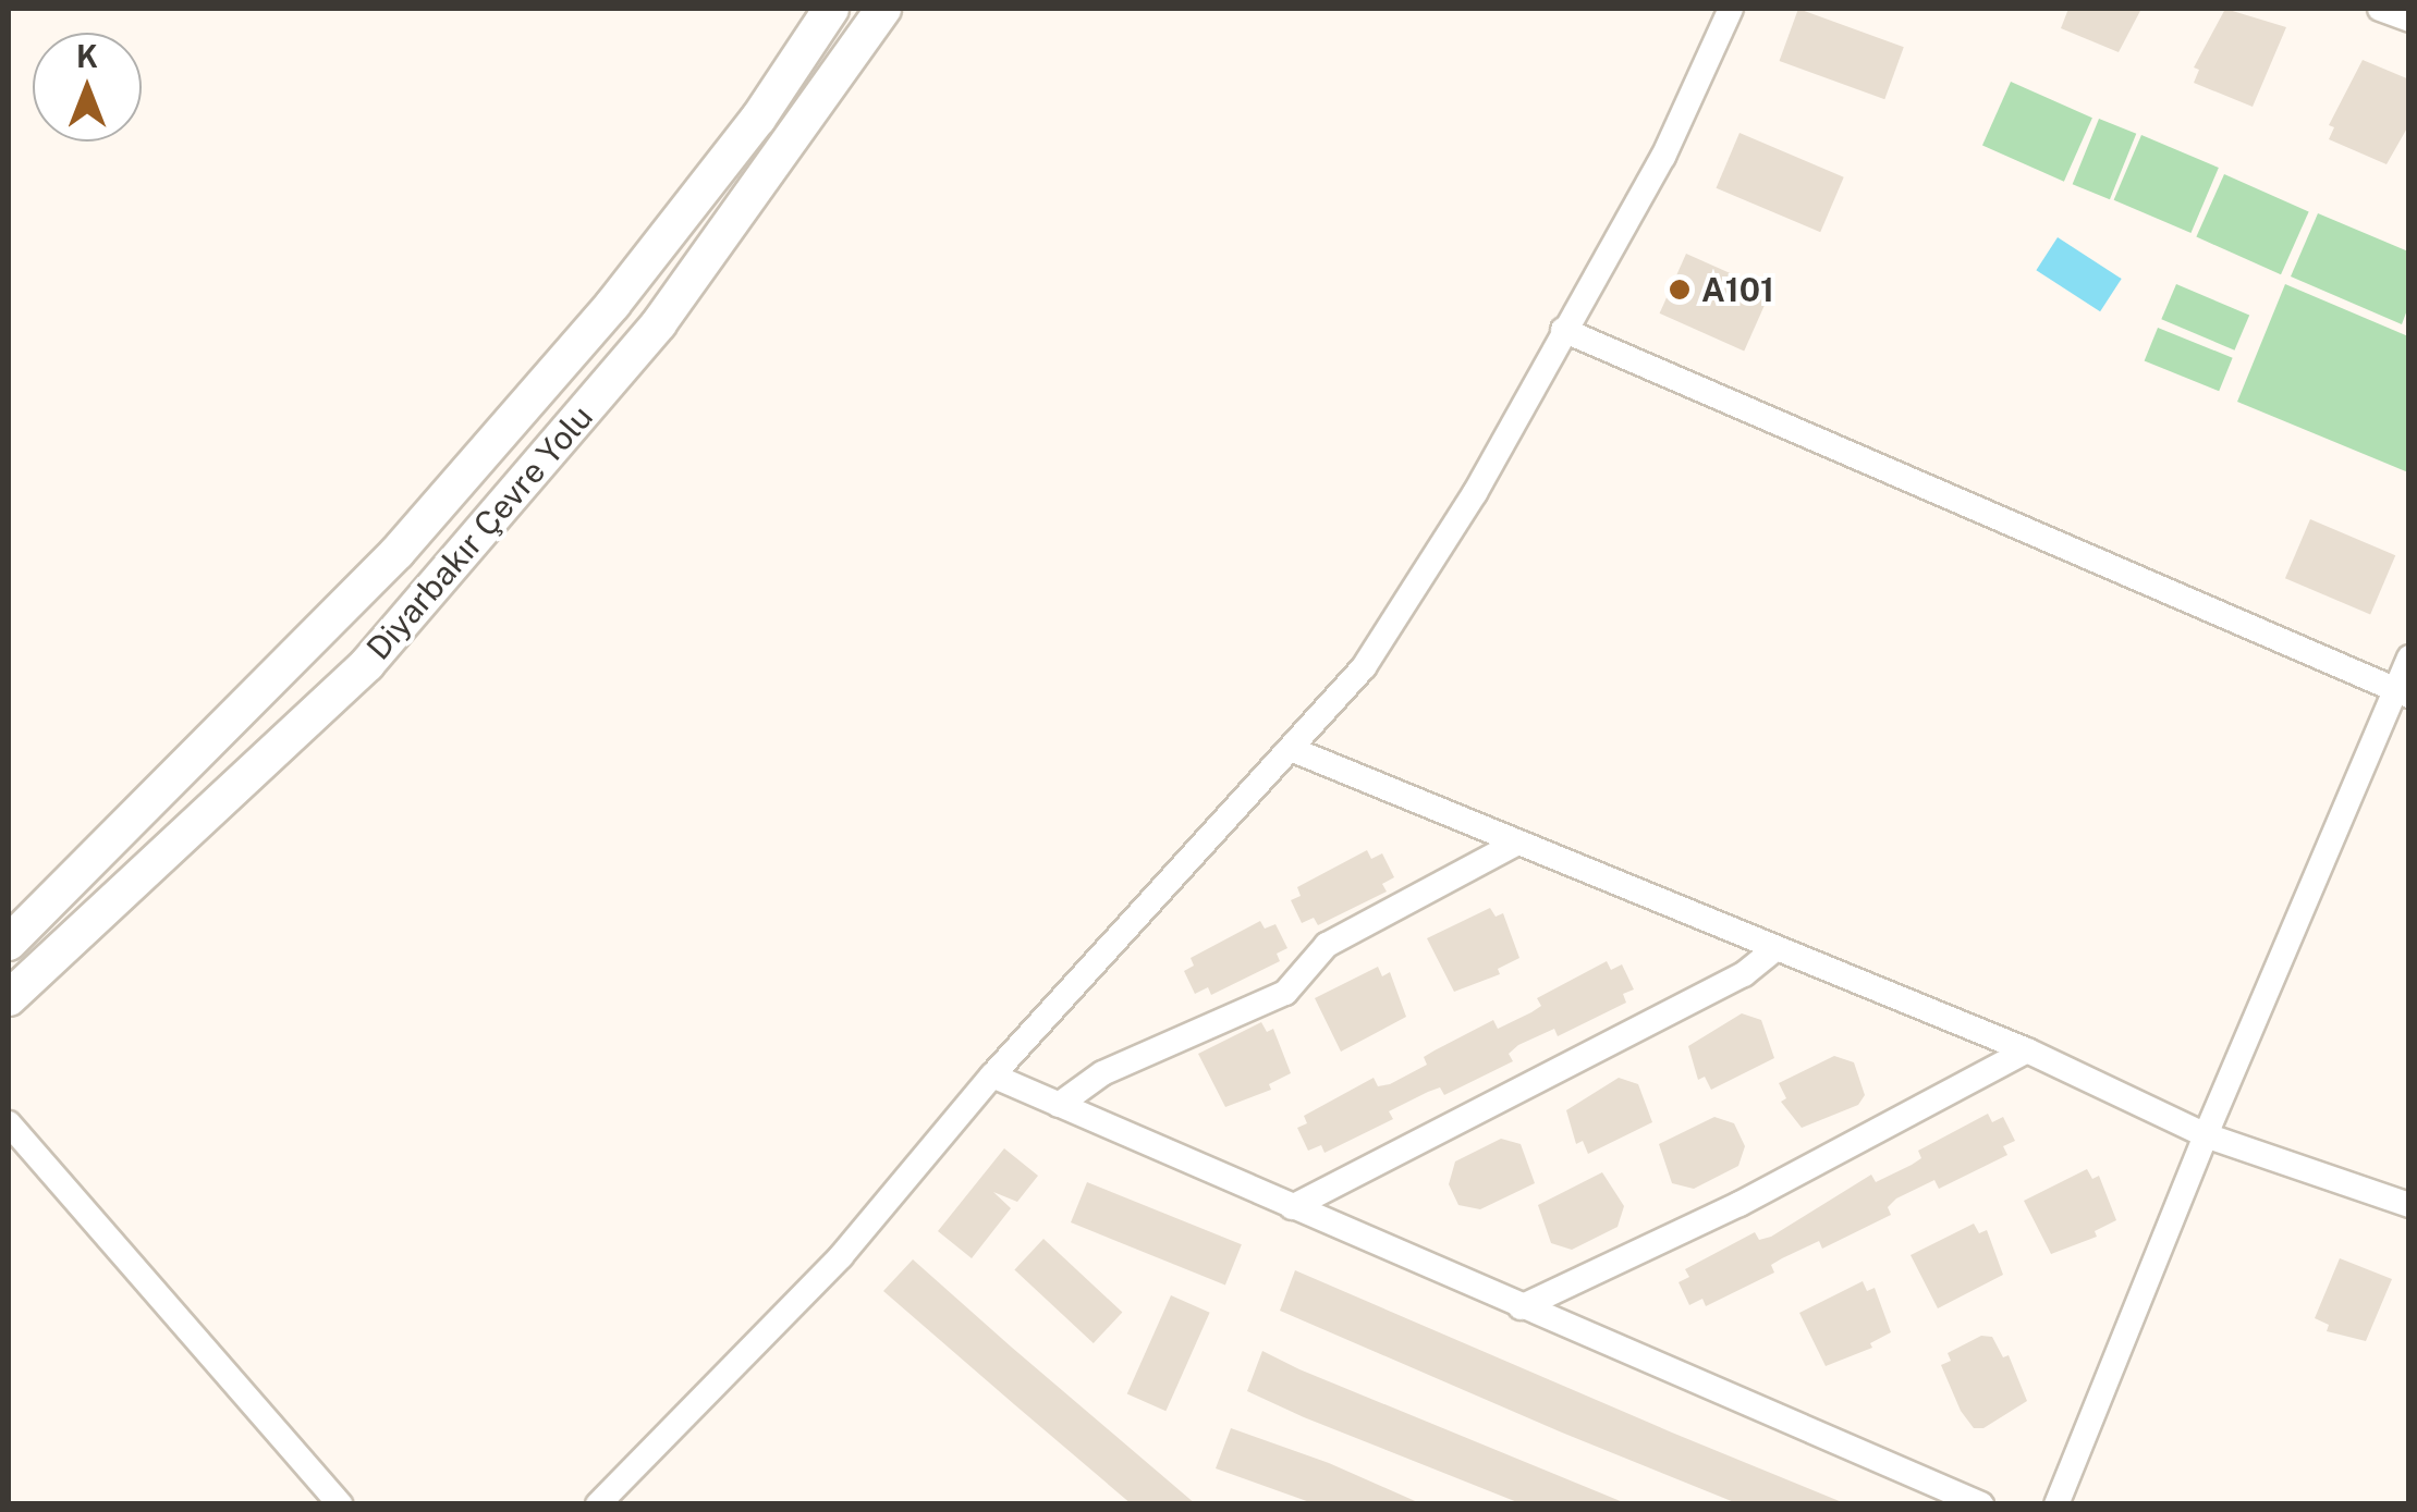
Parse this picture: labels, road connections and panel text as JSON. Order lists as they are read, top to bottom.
{
  "streets": {
    "highway": ["Diyarbakır Çevre Yolu"]
  },
  "places": ["A101"],
  "north": "top"
}
